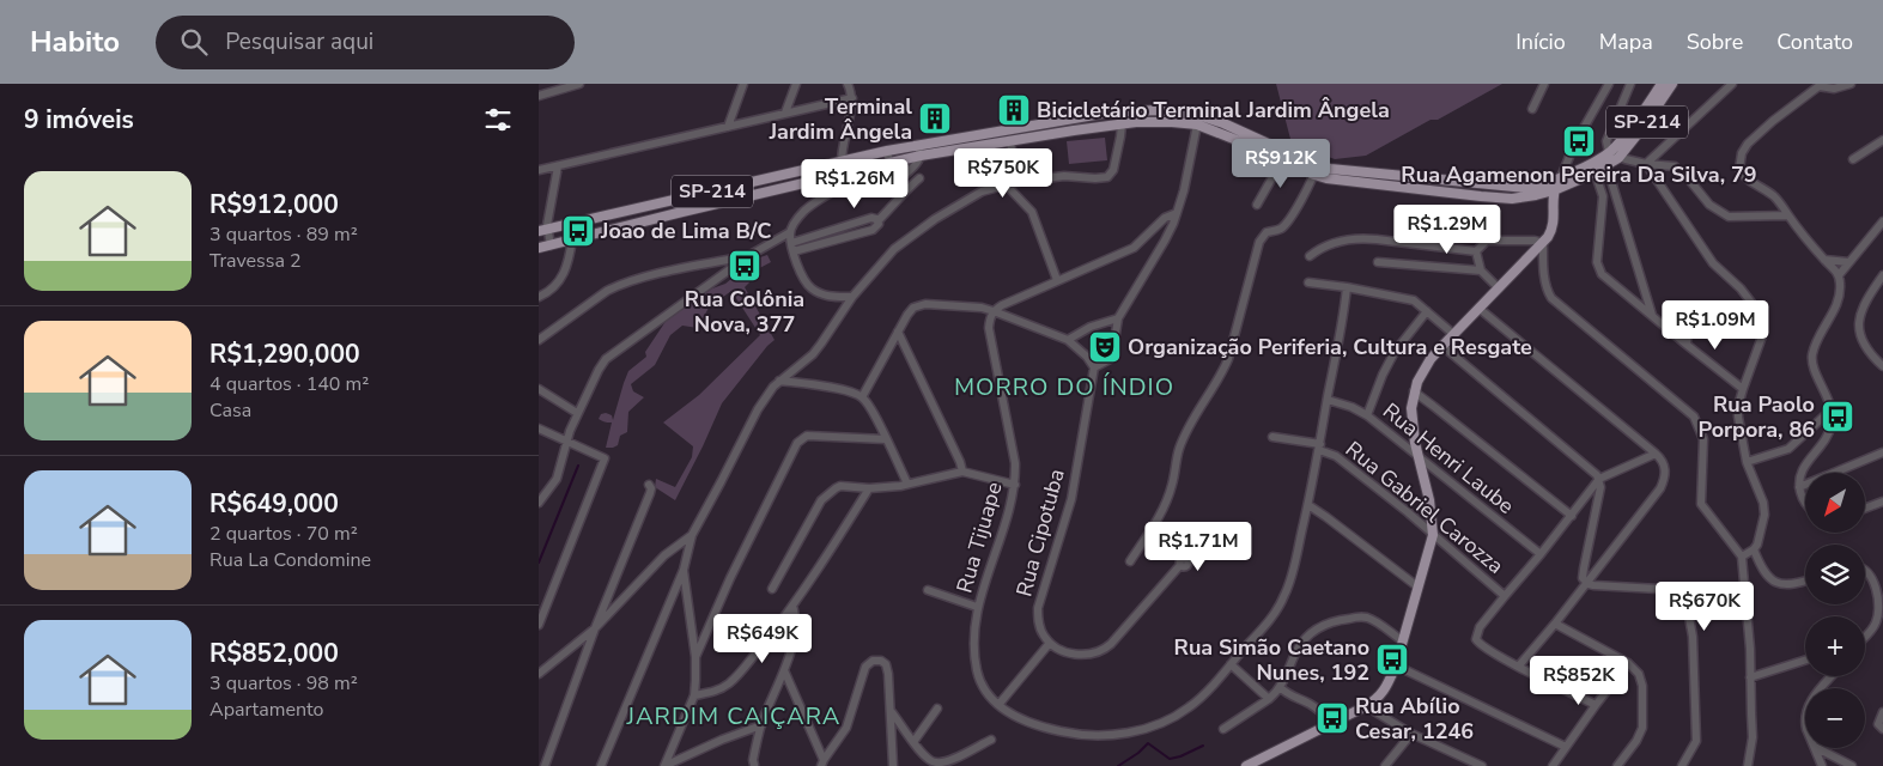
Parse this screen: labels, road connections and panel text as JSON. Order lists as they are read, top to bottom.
{
  "streets": {
    "main road": ["SP-214"],
    "street": [
      "Rua Henri Laube",
      "Rua Gabriel Carozza",
      "Rua Cipotuba",
      "Rua Tijuape"
    ]
  },
  "crossings": [
    ["Rua Henri Laube", "Rua Tijuape"],
    ["Rua Gabriel Carozza", "Rua Tijuape"]
  ],
  "districts": ["MORRO DO ÍNDIO", "JARDIM CAIÇARA"],
  "places": {
    "building": ["Bicicletário Terminal Jardim Ângela", "Terminal Jardim Ângela"],
    "bus stop": [
      "Rua Agamenon Pereira Da Silva, 79",
      "Joao de Lima B/C",
      "Rua Colônia Nova, 377",
      "Rua Paolo Porpora, 86",
      "Rua Simão Caetano Nunes, 192",
      "Rua Abílio Cesar, 1246"
    ],
    "theatre": ["Organização Periferia, Cultura e Resgate"]
  },
  "north": "bottom left",
  "page": {
    "header": "Habito",
    "search": "Pesquisar aqui",
    "nav": [
      "Início",
      "Mapa",
      "Sobre",
      "Contato"
    ],
    "heading": "9 imóveis",
    "price": [
      "R$912K",
      "R$750K",
      "R$1.26M",
      "R$1.29M",
      "R$1.09M",
      "R$1.71M",
      "R$670K",
      "R$649K",
      "R$852K"
    ],
    "list": [
      {
        "name": "R$912,000",
        "note": "3 quartos · 89 m² · Travessa 2"
      },
      {
        "name": "R$1,290,000",
        "note": "4 quartos · 140 m² · Casa"
      },
      {
        "name": "R$649,000",
        "note": "2 quartos · 70 m² · Rua La Condomine"
      },
      {
        "name": "R$852,000",
        "note": "3 quartos · 98 m² · Apartamento"
      }
    ],
    "map_buttons": ["+", "−"]
  }
}
